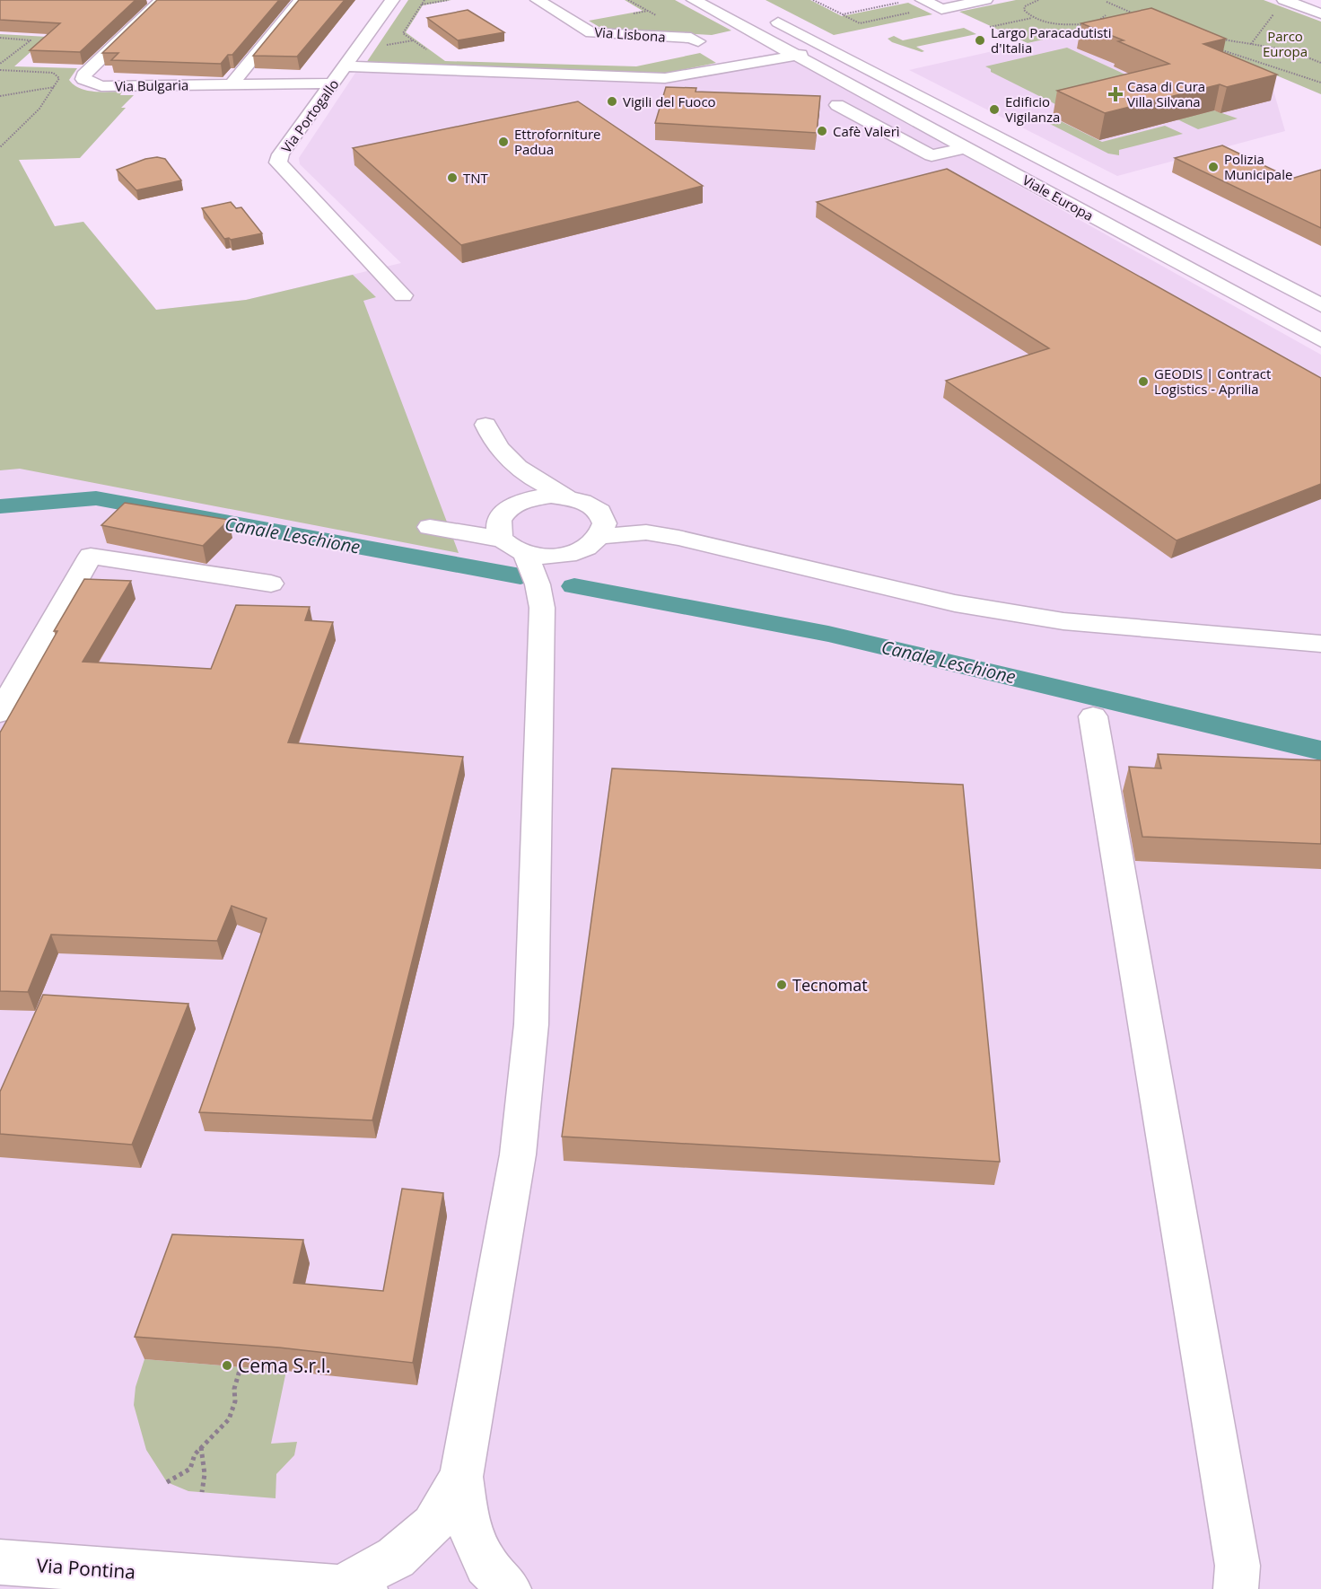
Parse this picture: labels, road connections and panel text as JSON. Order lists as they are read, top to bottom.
{
  "streets": {
    "street": [
      "Via Lisbona",
      "Via Bulgaria",
      "Via Portogallo",
      "Viale Europa",
      "Via Pontina"
    ]
  },
  "crossings": [
    ["Via Bulgaria", "Via Portogallo"]
  ],
  "water": ["Canale Leschione"],
  "parks": ["Parco Europa"],
  "places": {
    "other": [
      "Largo Paracadutisti d'Italia",
      "Vigili del Fuoco",
      "Edificio Vigilanza",
      "Cafè Valerì",
      "Ettroforniture Padua",
      "Polizia Municipale",
      "TNT",
      "GEODIS | Contract Logistics - Aprilia",
      "Tecnomat",
      "Cema S.r.l."
    ],
    "health": ["Casa di Cura Villa Silvana"]
  }
}
